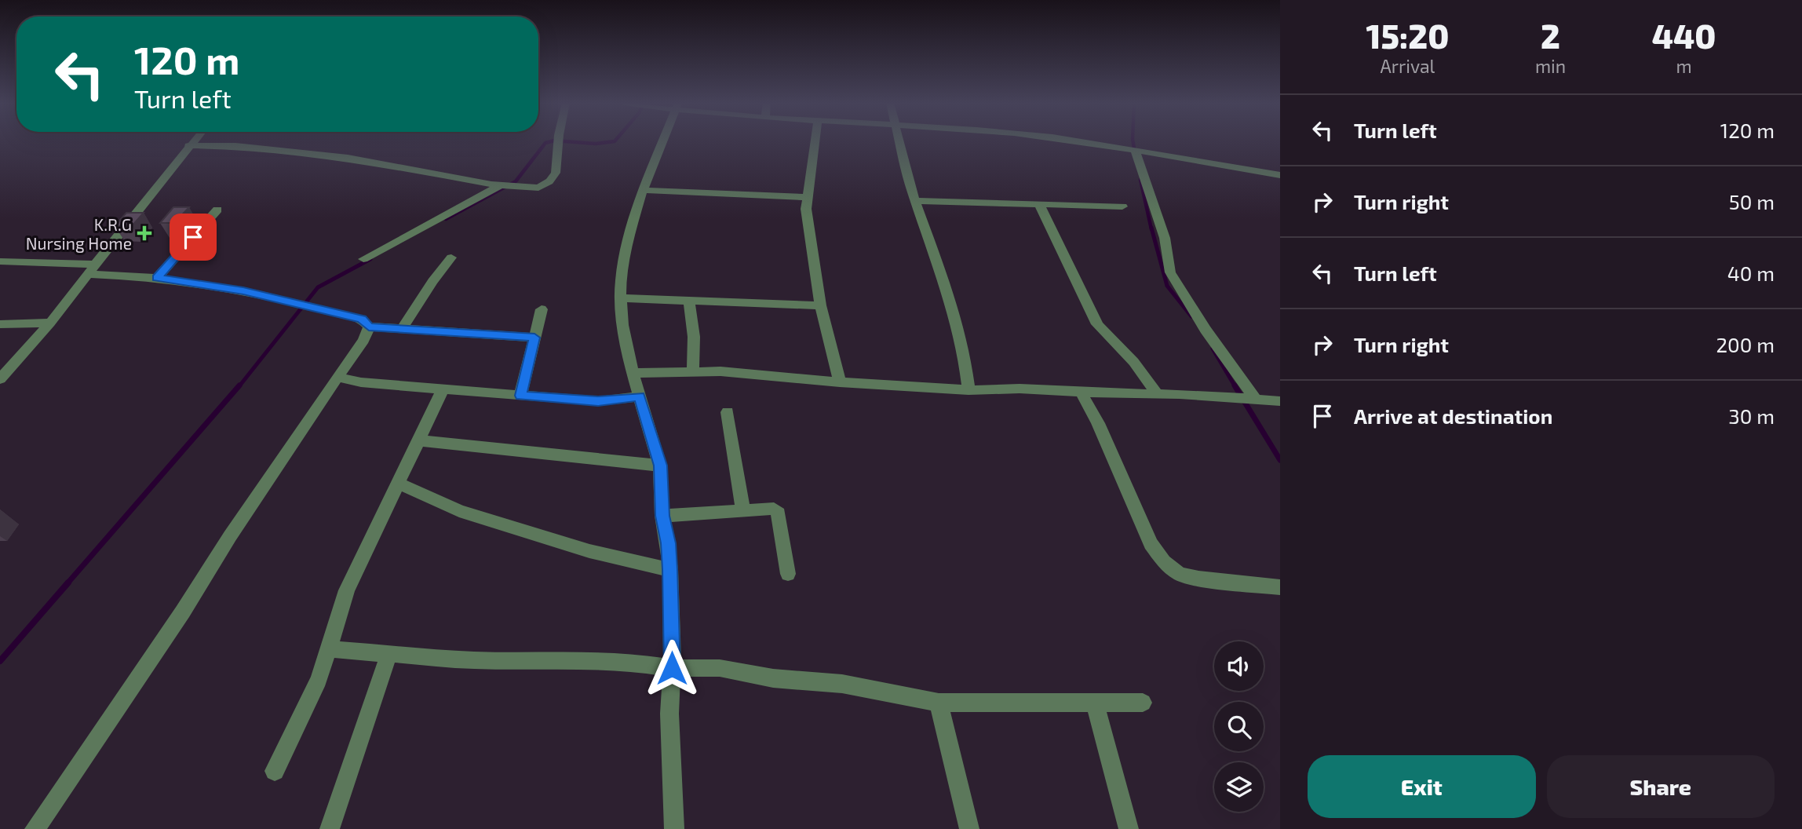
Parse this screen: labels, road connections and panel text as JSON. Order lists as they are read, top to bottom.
{
  "places": {
    "health": ["K.R.G Nursing Home"]
  },
  "page": {
    "eta": [
      "15:20",
      "Arrival",
      "2",
      "min",
      "440",
      "m"
    ],
    "turn": ["120 m", "Turn left"],
    "list": [
      {
        "name": "Turn left",
        "value": "120 m"
      },
      {
        "name": "Turn right",
        "value": "50 m"
      },
      {
        "name": "Turn left",
        "value": "40 m"
      },
      {
        "name": "Turn right",
        "value": "200 m"
      },
      {
        "name": "Arrive at destination",
        "value": "30 m"
      }
    ],
    "buttons": ["Exit", "Share"]
  }
}
